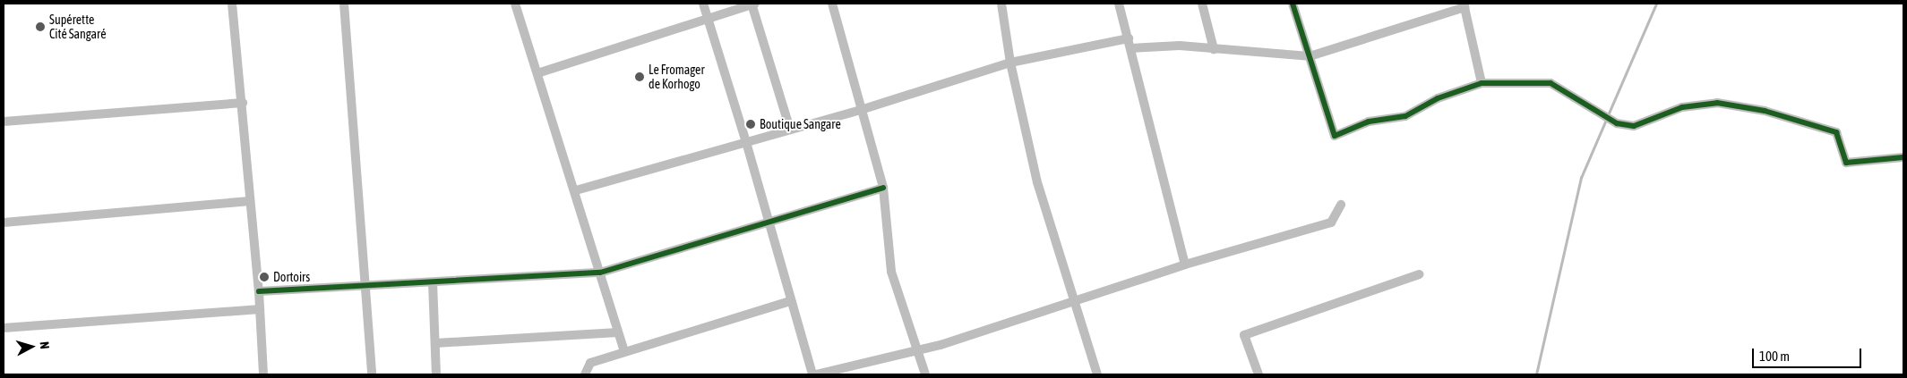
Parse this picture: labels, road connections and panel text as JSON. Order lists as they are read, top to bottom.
{
  "places": [
    "Supérette Cité Sangaré",
    "Le Fromager de Korhogo",
    "Boutique Sangare",
    "Dortoirs"
  ],
  "scale_bar": "100 m",
  "north": "right"
}
